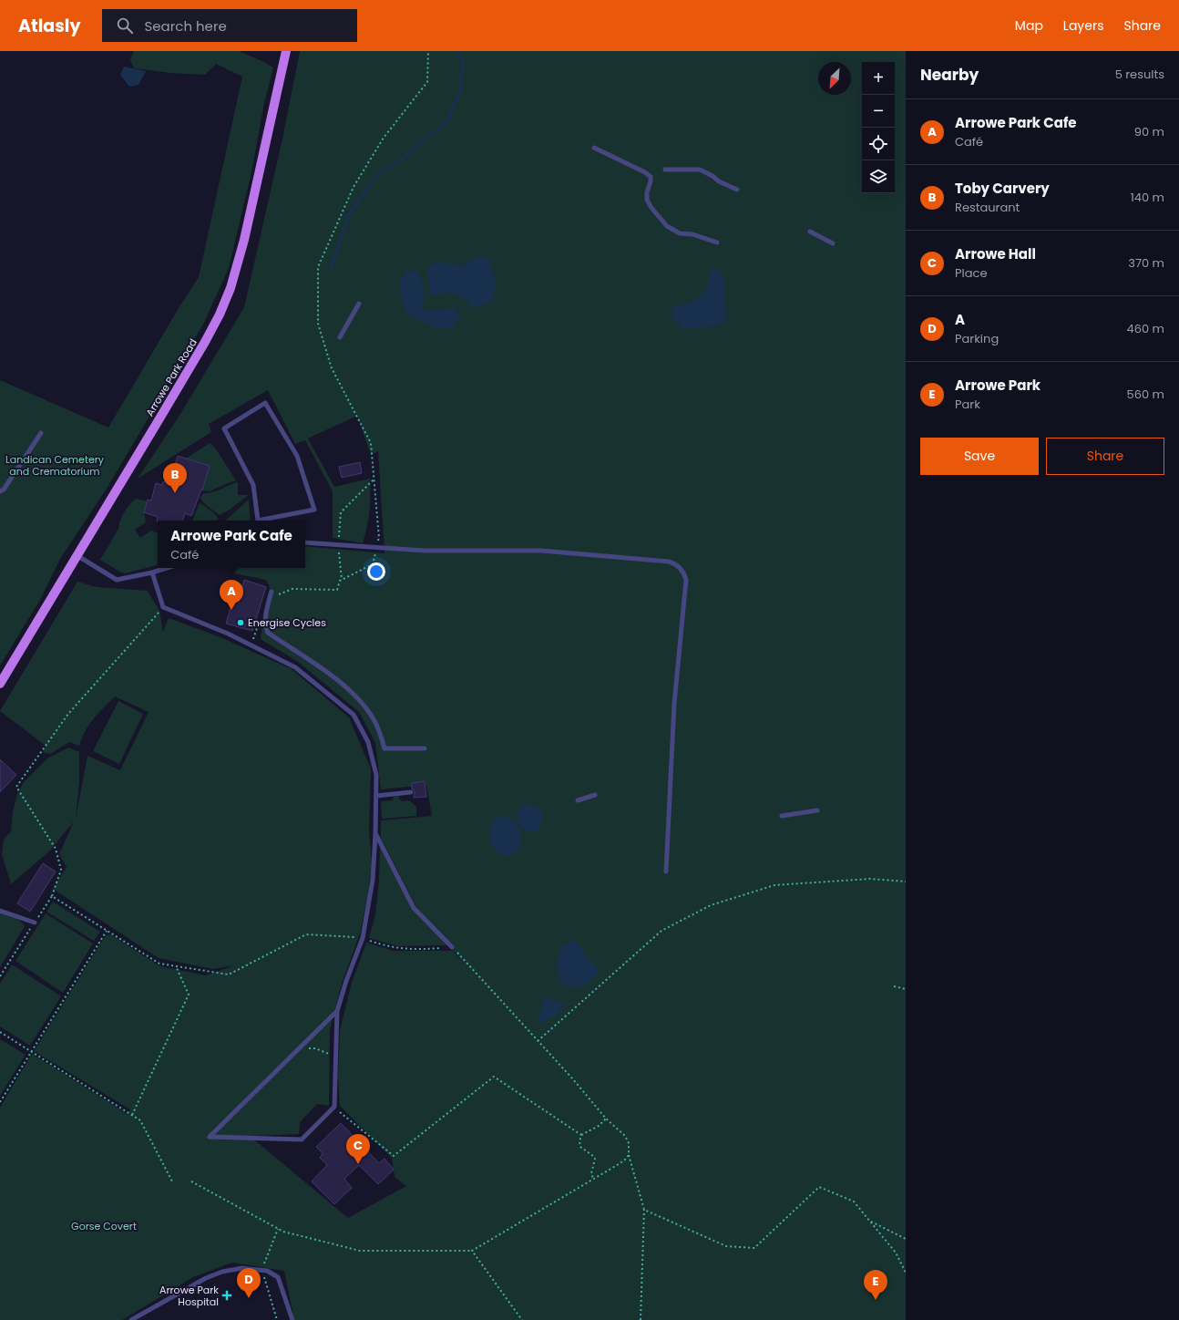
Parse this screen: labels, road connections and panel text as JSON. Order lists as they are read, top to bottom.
{
  "streets": {
    "main road": ["Arrowe Park Road"]
  },
  "parks": ["Landican Cemetery and Crematorium", "Gorse Covert"],
  "places": {
    "other": ["Energise Cycles"],
    "health": ["Arrowe Park Hospital"]
  },
  "north": "bottom left",
  "page": {
    "header": "Atlasly",
    "search": "Search here",
    "nav": ["Map", "Layers", "Share"],
    "heading": ["Nearby", "5 results"],
    "map_buttons": ["+", "−"],
    "list": [
      {
        "mark": "A",
        "name": "Arrowe Park Cafe",
        "note": "Café",
        "value": "90 m"
      },
      {
        "mark": "B",
        "name": "Toby Carvery",
        "note": "Restaurant",
        "value": "140 m"
      },
      {
        "mark": "C",
        "name": "Arrowe Hall",
        "note": "Place",
        "value": "370 m"
      },
      {
        "mark": "D",
        "name": "A",
        "note": "Parking",
        "value": "460 m"
      },
      {
        "mark": "E",
        "name": "Arrowe Park",
        "note": "Park",
        "value": "560 m"
      }
    ],
    "buttons": ["Save", "Share"],
    "pins": [
      "B",
      "A",
      "C",
      "D",
      "E"
    ],
    "popup": ["Arrowe Park Cafe", "Café"]
  }
}
